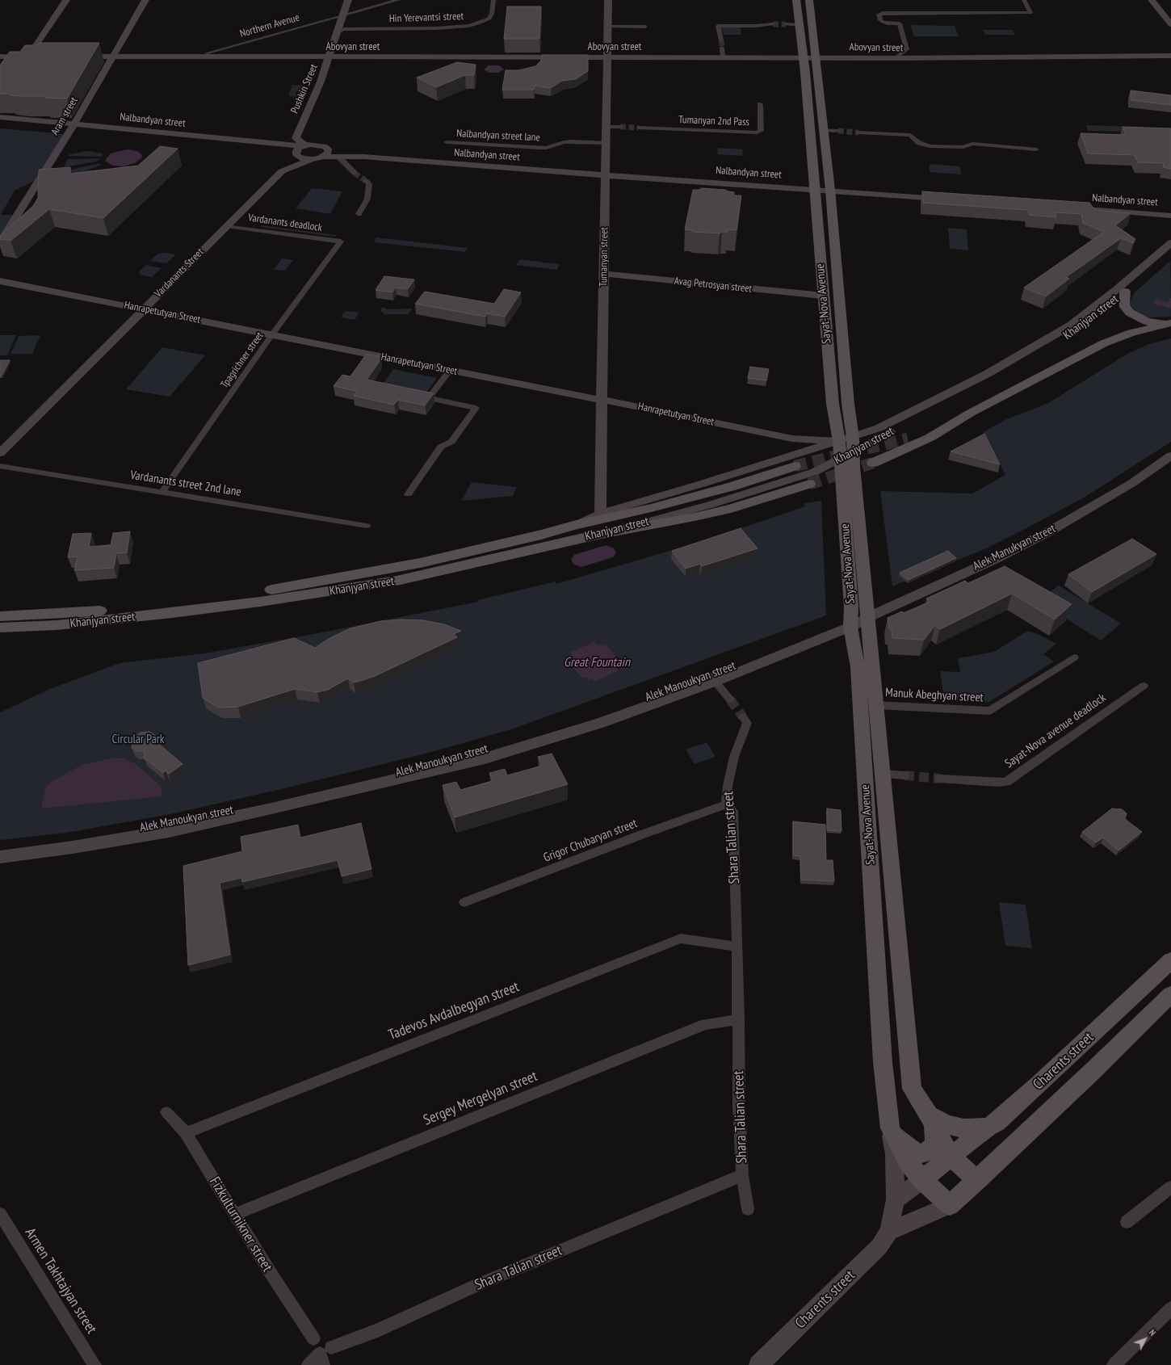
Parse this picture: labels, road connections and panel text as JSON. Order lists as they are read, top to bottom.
{
  "streets": {
    "main road": ["Sayat-Nova Avenue", "Khanjyan street", "Charents street"],
    "street": [
      "Hin Yerevantsi street",
      "Northern Avenue",
      "Abovyan street",
      "Pushkin Street",
      "Aram street",
      "Nalbandyan street",
      "Tumanyan 2nd Pass",
      "Nalbandyan street lane",
      "Vardanants deadlock",
      "Tumanyan street",
      "Vardanants Street",
      "Avag Petrosyan street",
      "Hanrapetutyan Street",
      "Tpagrichner street",
      "Vardanants street 2nd lane",
      "Alek Manukyan street",
      "Alek Manoukyan street",
      "Manuk Abeghyan street",
      "Sayat-Nova avenue deadlock",
      "Shara Talian street",
      "Grigor Chubaryan street",
      "Tadevos Avdalbegyan street",
      "Sergey Mergelyan street",
      "Fizkulturnikner street",
      "Armen Takhtajyan street"
    ]
  },
  "crossings": [
    ["Hin Yerevantsi street", "Pushkin Street"],
    ["Abovyan street", "Pushkin Street"],
    ["Abovyan street", "Aram street"],
    ["Abovyan street", "Tumanyan street"],
    ["Abovyan street", "Sayat-Nova Avenue"],
    ["Pushkin Street", "Nalbandyan street"],
    ["Aram street", "Nalbandyan street"],
    ["Nalbandyan street", "Tumanyan street"],
    ["Nalbandyan street", "Vardanants Street"],
    ["Nalbandyan street", "Sayat-Nova Avenue"],
    ["Nalbandyan street lane", "Tumanyan street"],
    ["Vardanants deadlock", "Vardanants Street"],
    ["Vardanants deadlock", "Tpagrichner street"],
    ["Tumanyan street", "Avag Petrosyan street"],
    ["Tumanyan street", "Hanrapetutyan Street"],
    ["Tumanyan street", "Khanjyan street"],
    ["Vardanants Street", "Hanrapetutyan Street"],
    ["Avag Petrosyan street", "Sayat-Nova Avenue"],
    ["Sayat-Nova Avenue", "Hanrapetutyan Street"],
    ["Sayat-Nova Avenue", "Khanjyan street"],
    ["Sayat-Nova Avenue", "Alek Manukyan street"],
    ["Sayat-Nova Avenue", "Alek Manoukyan street"],
    ["Sayat-Nova Avenue", "Manuk Abeghyan street"],
    ["Sayat-Nova Avenue", "Charents street"],
    ["Hanrapetutyan Street", "Khanjyan street"],
    ["Hanrapetutyan Street", "Tpagrichner street"],
    ["Tpagrichner street", "Vardanants street 2nd lane"],
    ["Alek Manukyan street", "Alek Manoukyan street"],
    ["Shara Talian street", "Grigor Chubaryan street"],
    ["Shara Talian street", "Tadevos Avdalbegyan street"],
    ["Shara Talian street", "Sergey Mergelyan street"],
    ["Tadevos Avdalbegyan street", "Fizkulturnikner street"],
    ["Sergey Mergelyan street", "Fizkulturnikner street"]
  ],
  "water": ["Great Fountain"],
  "parks": ["Circular Park"],
  "north": "top right"
}
